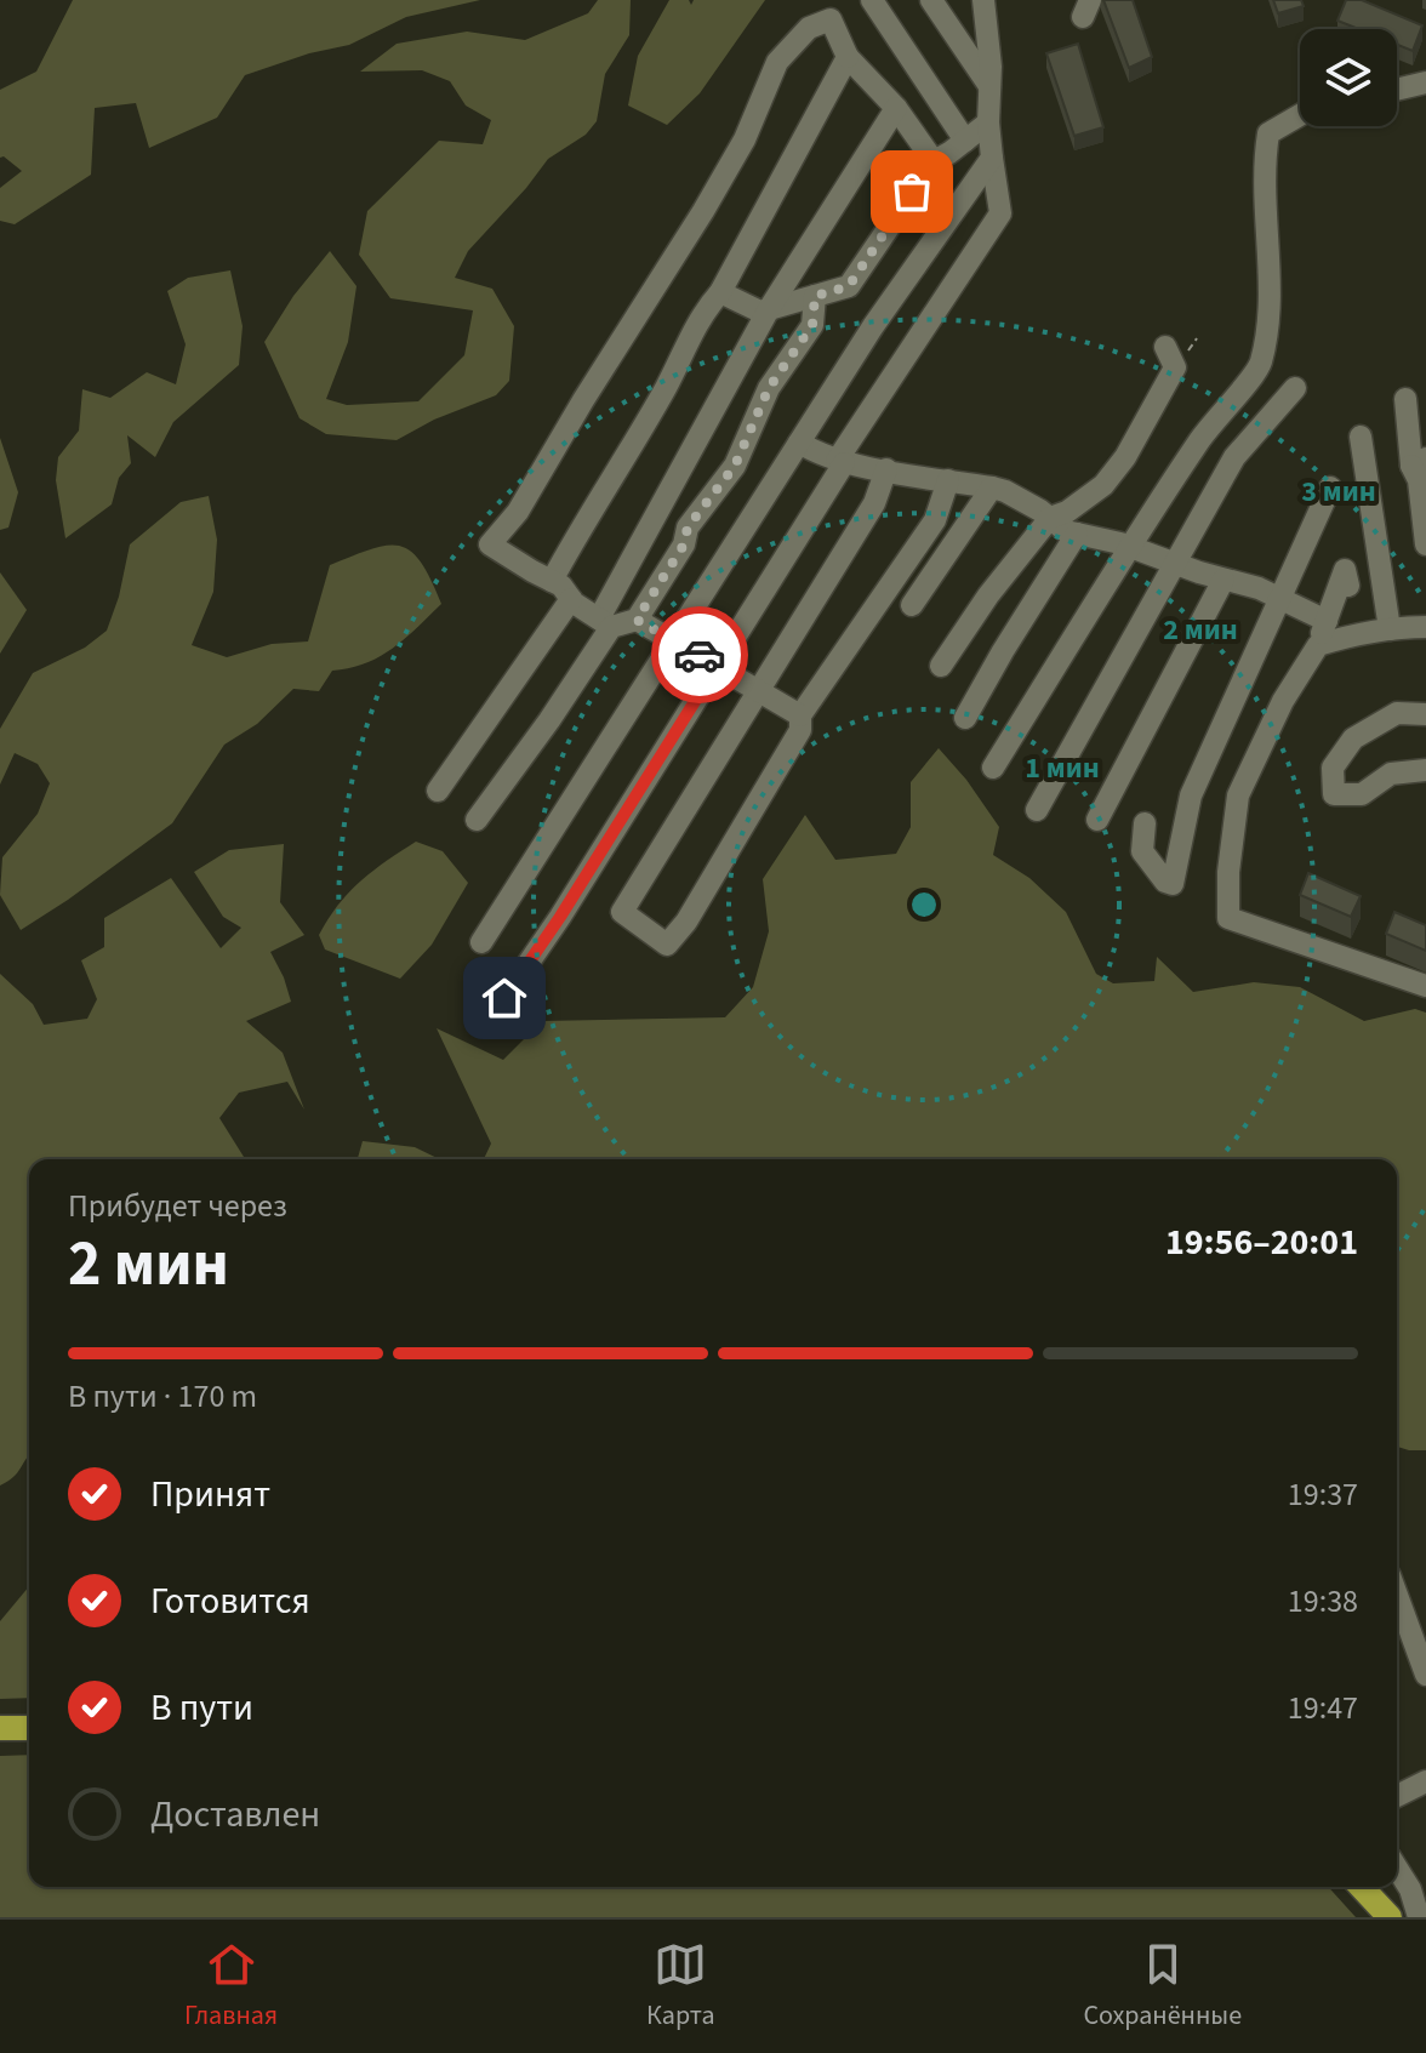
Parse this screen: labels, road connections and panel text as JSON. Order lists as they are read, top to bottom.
{
  "page": {
    "heading": ["2 мин", "Прибудет через", "19:56–20:01"],
    "bar": "В пути · 170 m",
    "list": [
      ["Принят", "19:37"],
      ["Готовится", "19:38"],
      ["В пути", "19:47"],
      "Доставлен"
    ],
    "tabs": ["Главная", "Карта", "Сохранённые"]
  },
  "rings": ["3 мин", "2 мин", "1 мин"]
}
